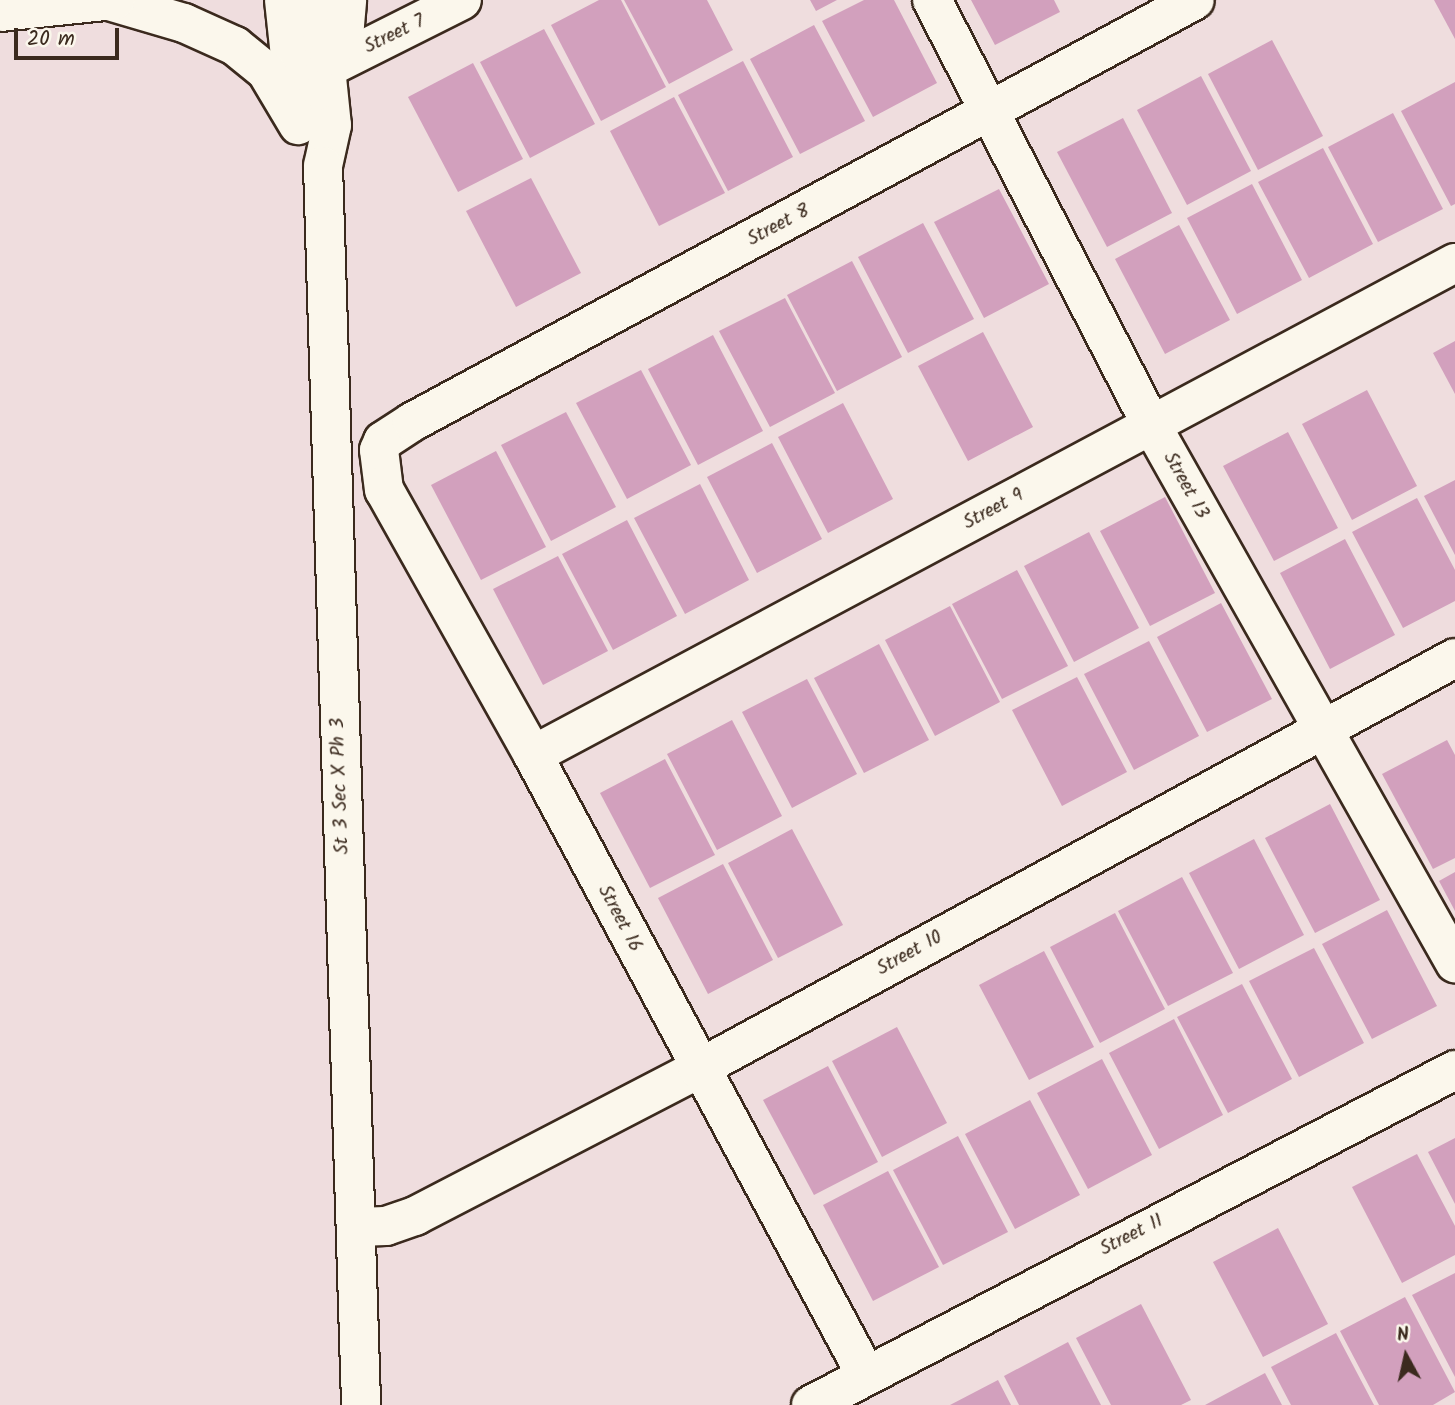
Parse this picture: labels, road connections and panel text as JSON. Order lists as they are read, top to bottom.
{
  "streets": {
    "street": [
      "Street 7",
      "Street 8",
      "Street 13",
      "Street 9",
      "St 3 Sec X Ph 3",
      "Street 16",
      "Street 10",
      "Street 11"
    ]
  },
  "crossings": [
    ["Street 7", "St 3 Sec X Ph 3"],
    ["Street 8", "Street 13"],
    ["Street 8", "Street 16"],
    ["Street 13", "Street 9"],
    ["Street 13", "Street 10"],
    ["Street 9", "Street 16"],
    ["St 3 Sec X Ph 3", "Street 10"],
    ["Street 16", "Street 10"],
    ["Street 16", "Street 11"]
  ],
  "scale_bar": "20 m",
  "north": "top"
}
